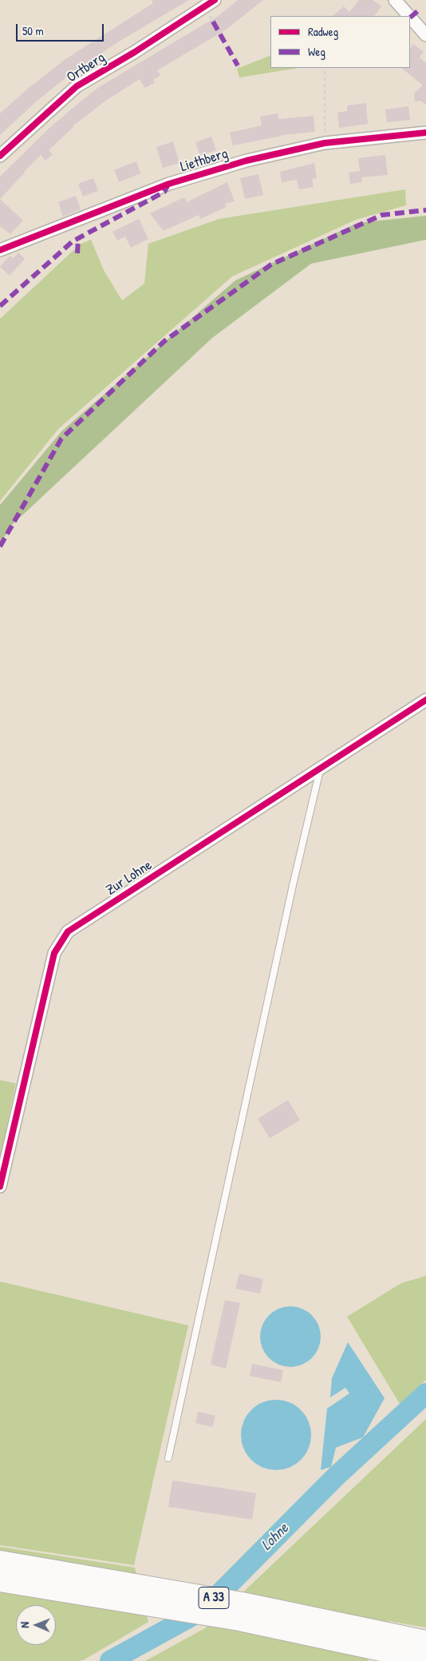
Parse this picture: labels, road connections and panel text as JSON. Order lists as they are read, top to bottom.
{
  "streets": {
    "highway": ["A 33"],
    "street": ["Ortberg", "Liethberg", "Zur Lohne"]
  },
  "water": ["Lohne"],
  "legend": ["Radweg", "Weg"],
  "scale_bar": "50 m",
  "north": "left"
}
